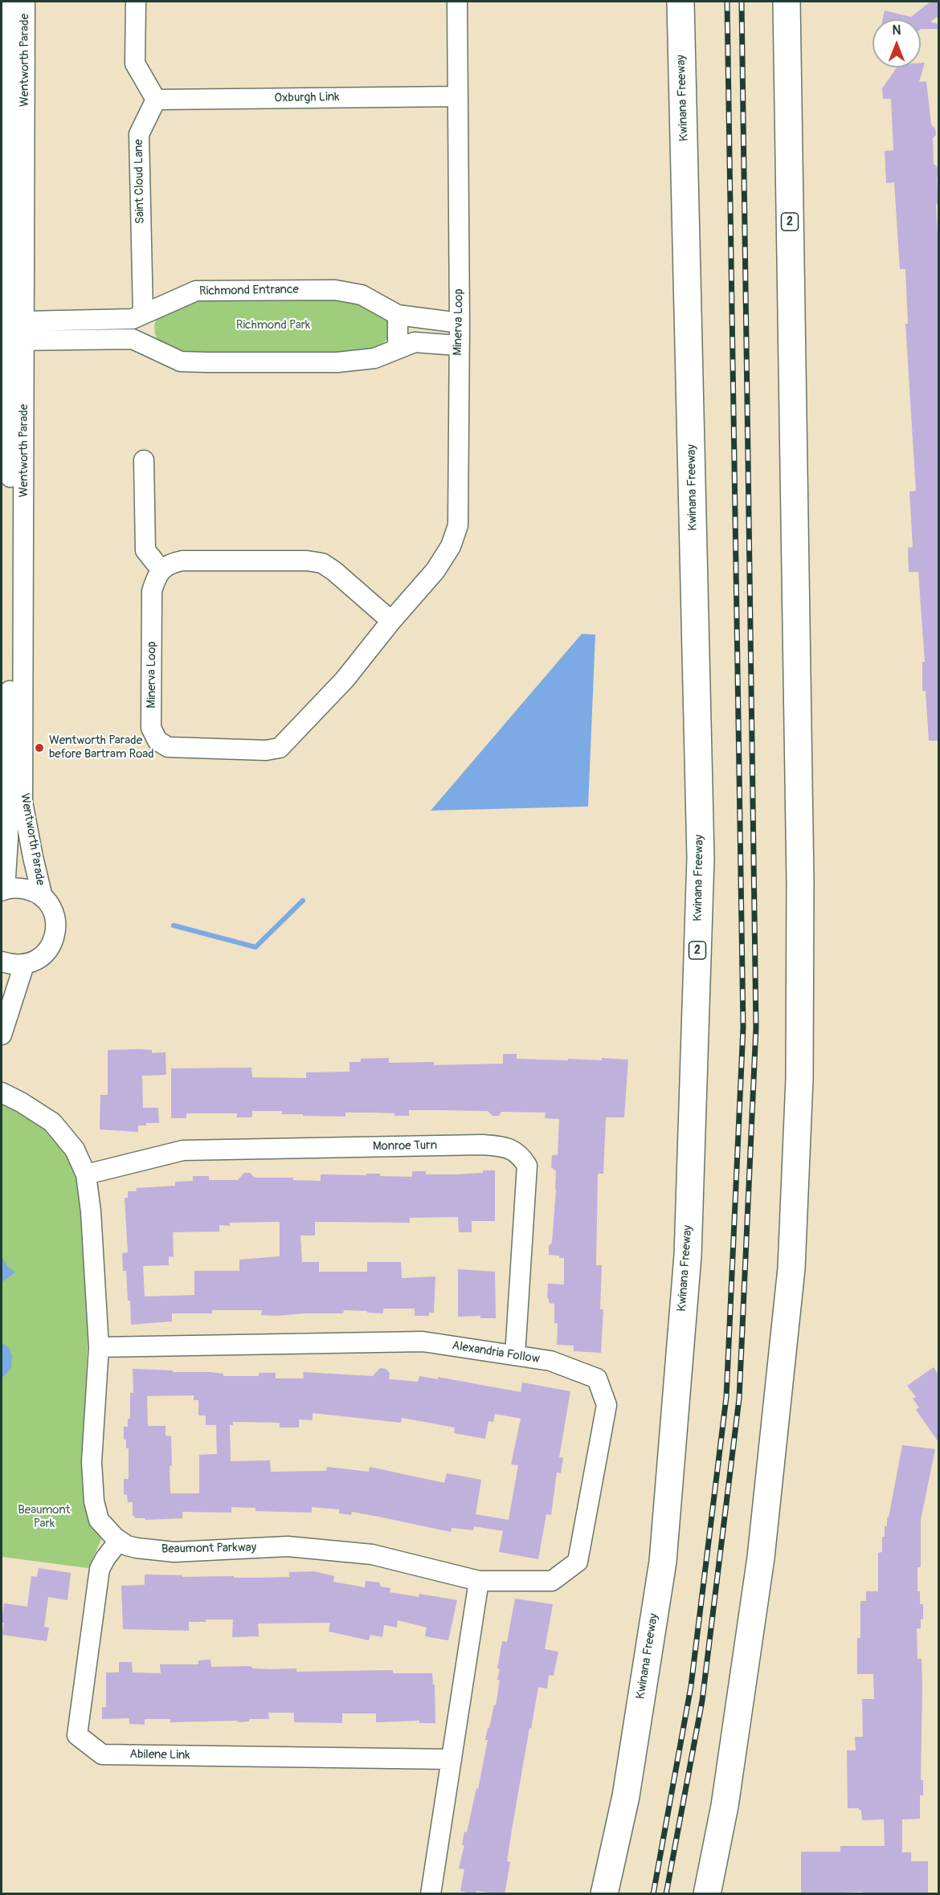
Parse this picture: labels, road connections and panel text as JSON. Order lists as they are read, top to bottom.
{
  "streets": {
    "highway": ["Kwinana Freeway", "2"],
    "street": [
      "Wentworth Parade",
      "Oxburgh Link",
      "Saint Cloud Lane",
      "Richmond Entrance",
      "Minerva Loop",
      "Monroe Turn",
      "Alexandria Follow",
      "Beaumont Parkway",
      "Abilene Link"
    ]
  },
  "crossings": [
    ["Wentworth Parade", "Richmond Entrance"],
    ["Oxburgh Link", "Saint Cloud Lane"],
    ["Oxburgh Link", "Minerva Loop"],
    ["Saint Cloud Lane", "Richmond Entrance"],
    ["Richmond Entrance", "Minerva Loop"],
    ["Monroe Turn", "Alexandria Follow"],
    ["Monroe Turn", "Beaumont Parkway"],
    ["Alexandria Follow", "Beaumont Parkway"],
    ["Beaumont Parkway", "Abilene Link"]
  ],
  "parks": ["Richmond Park", "Beaumont Park"],
  "places": ["Wentworth Parade before Bartram Road"],
  "north": "top"
}
